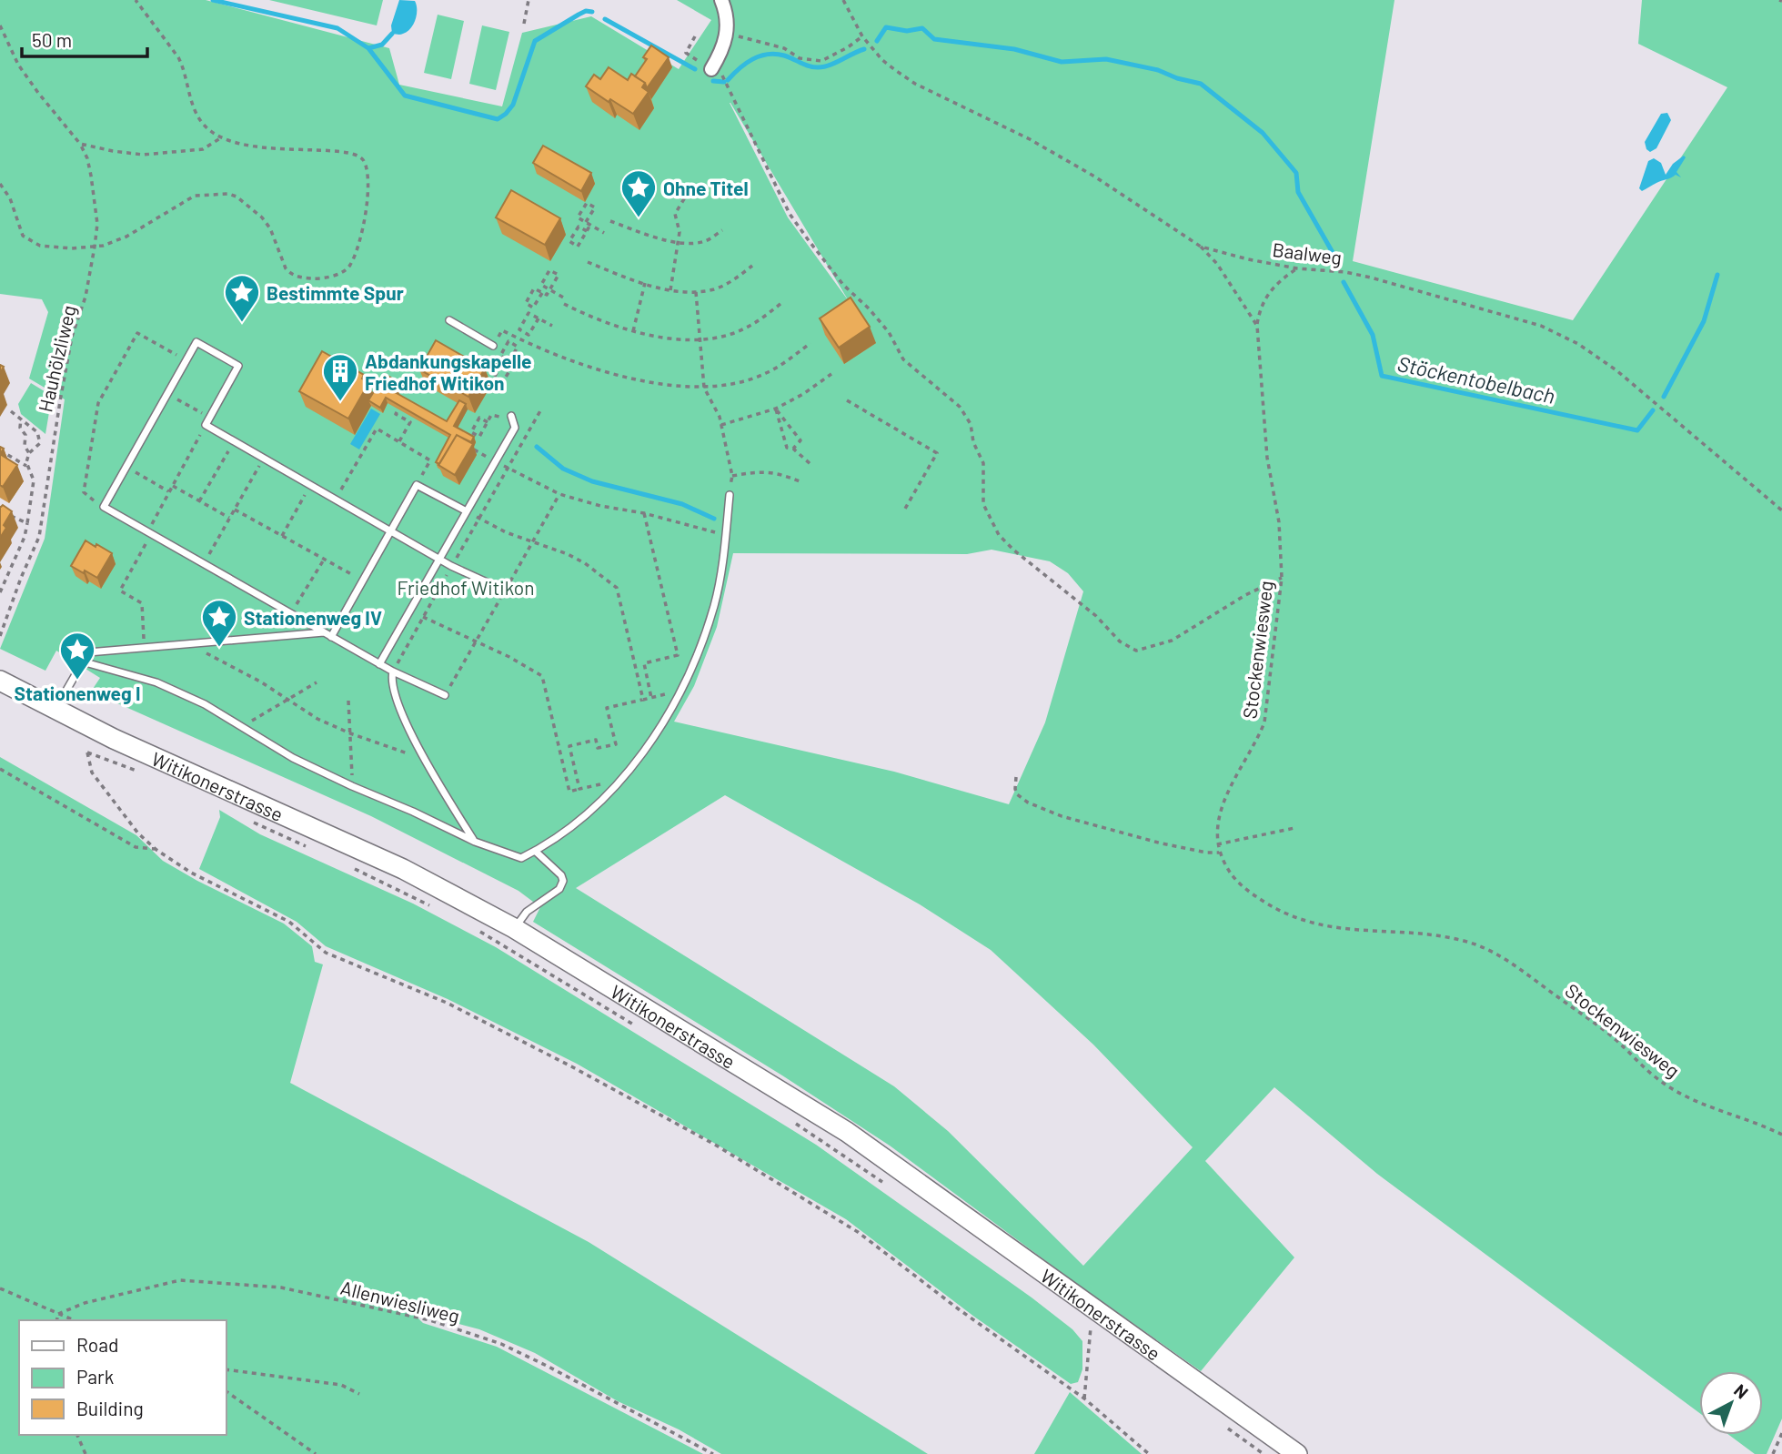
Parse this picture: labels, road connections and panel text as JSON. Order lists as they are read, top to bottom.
{
  "streets": {
    "main road": ["Witikonerstrasse"],
    "path": [
      "Baalweg",
      "Hauhölzliweg",
      "Stockenwiesweg",
      "Allenwiesliweg"
    ]
  },
  "crossings": [
    ["Baalweg", "Stockenwiesweg"]
  ],
  "water": ["Stöckentobelbach"],
  "parks": ["Friedhof Witikon"],
  "places": {
    "place": [
      "Ohne Titel",
      "Bestimmte Spur",
      "Stationenweg IV",
      "Stationenweg I"
    ],
    "building": ["Abdankungskapelle Friedhof Witikon"]
  },
  "legend": ["Road", "Park", "Building"],
  "scale_bar": "50 m",
  "north": "top right"
}
